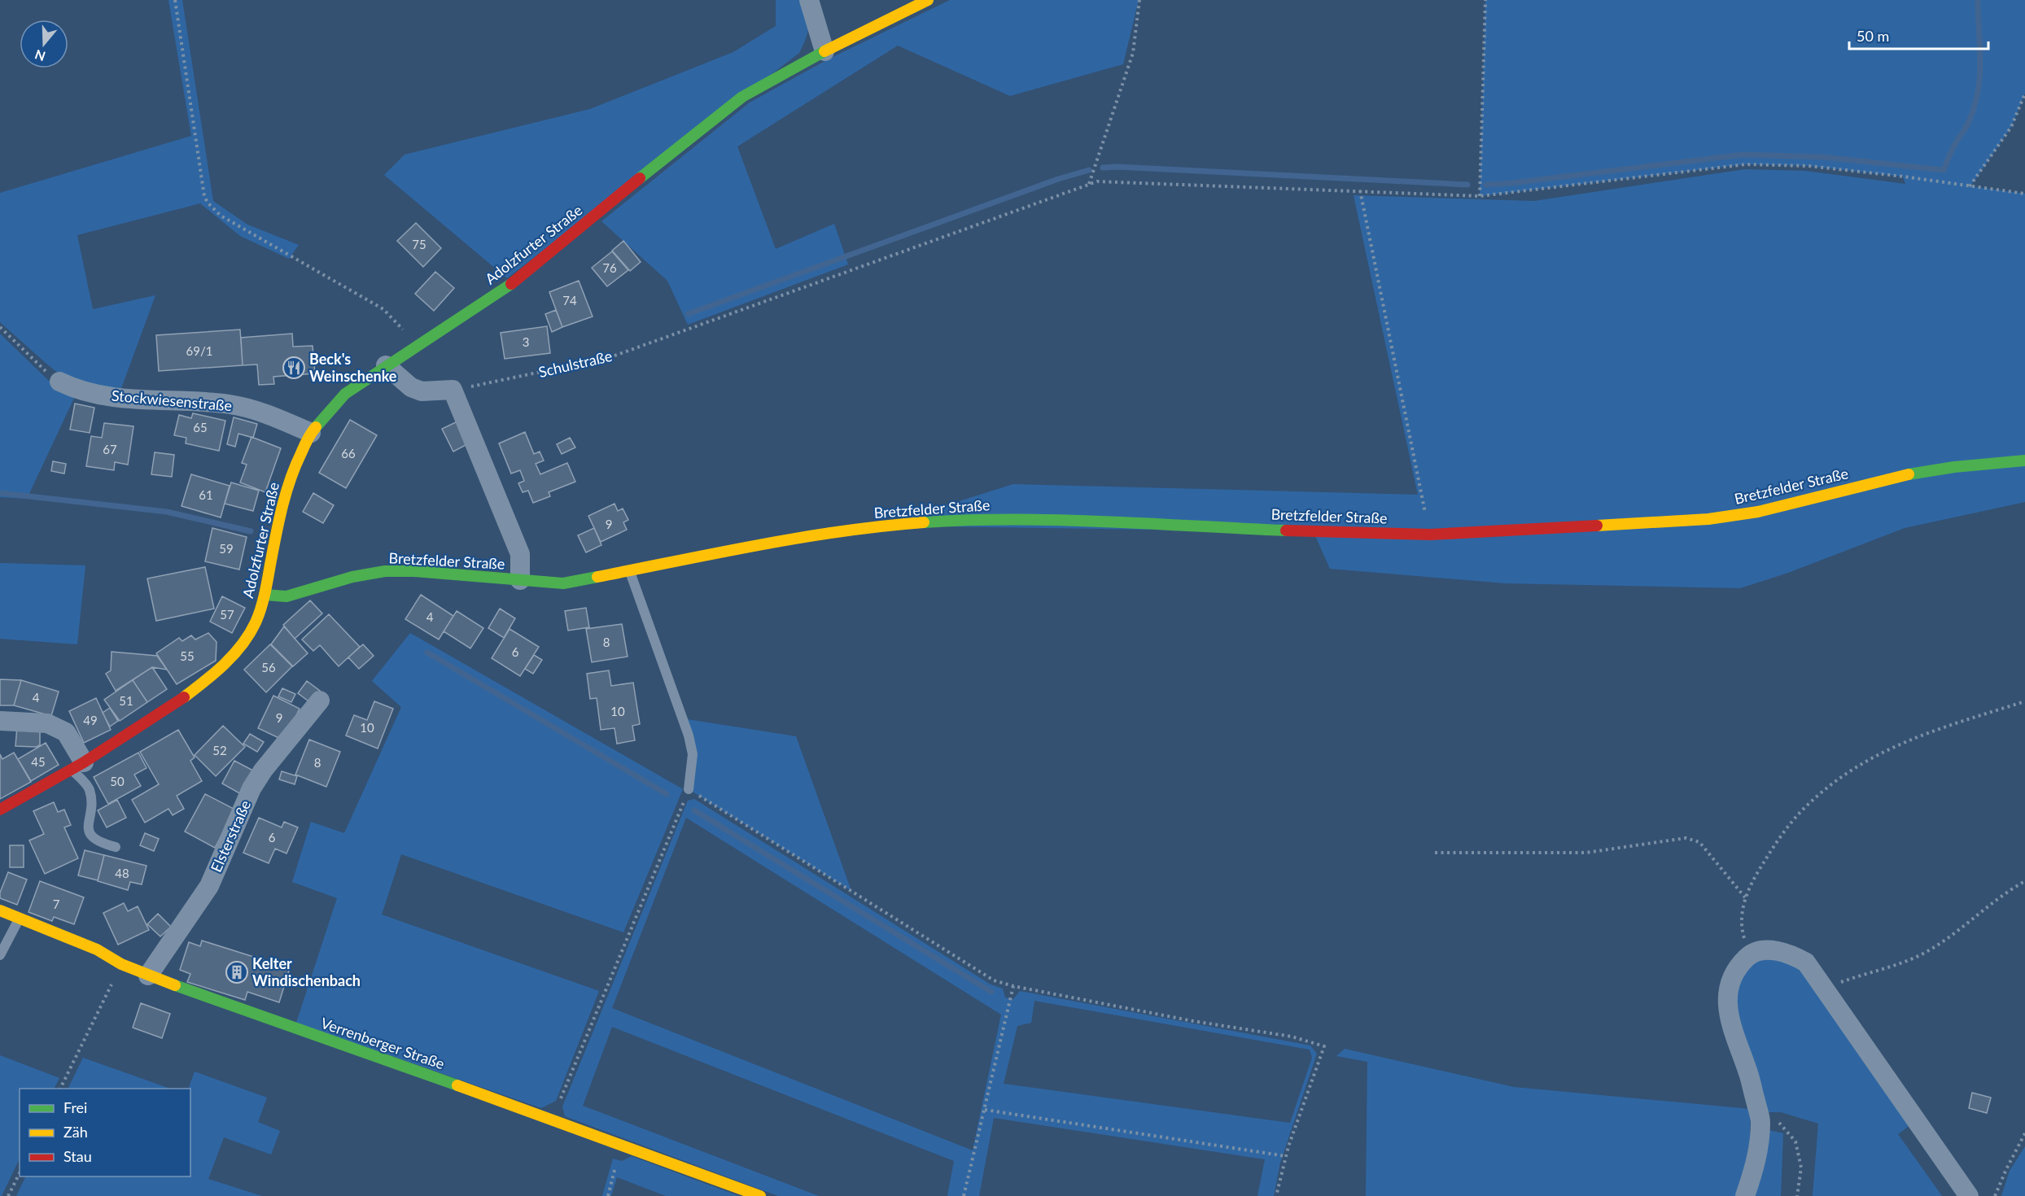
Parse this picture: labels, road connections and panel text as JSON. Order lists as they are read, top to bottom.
{
  "streets": {
    "street": [
      "Adolzfurter Straße",
      "Stockwiesenstraße",
      "Bretzfelder Straße",
      "Elsterstraße",
      "Verrenberger Straße"
    ],
    "path": ["Schulstraße"]
  },
  "crossings": [
    ["Adolzfurter Straße", "Stockwiesenstraße"],
    ["Adolzfurter Straße", "Bretzfelder Straße"],
    ["Elsterstraße", "Verrenberger Straße"]
  ],
  "places": {
    "restaurant": ["Beck's Weinschenke"],
    "building": ["Kelter Windischenbach"]
  },
  "house_numbers": [
    "75",
    "76",
    "74",
    "3",
    "69/1",
    "65",
    "67",
    "66",
    "61",
    "9",
    "59",
    "57",
    "4",
    "8",
    "6",
    "55",
    "56",
    "4",
    "51",
    "10",
    "9",
    "49",
    "10",
    "52",
    "45",
    "8",
    "50",
    "6",
    "48",
    "7"
  ],
  "legend": ["Frei", "Zäh", "Stau"],
  "scale_bar": "50 m",
  "north": "bottom"
}
